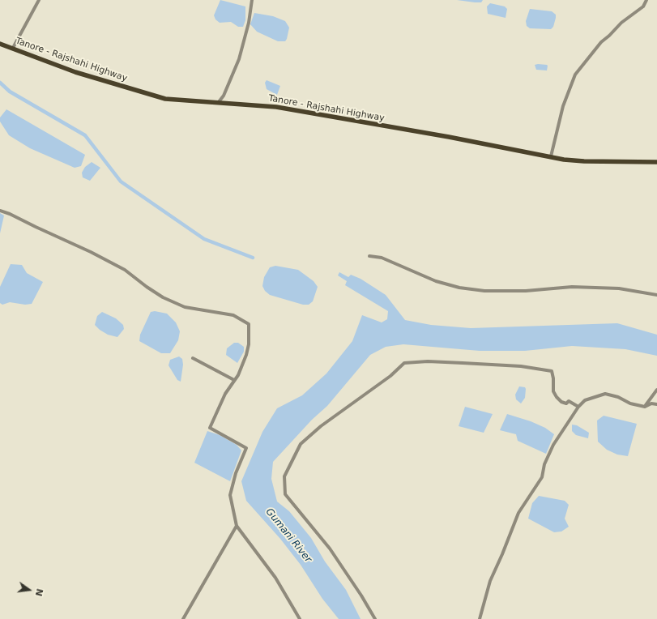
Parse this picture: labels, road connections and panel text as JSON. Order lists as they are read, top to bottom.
{
  "streets": {
    "main road": ["Tanore - Rajshahi Highway"]
  },
  "water": ["Gumani River"],
  "north": "right"
}
